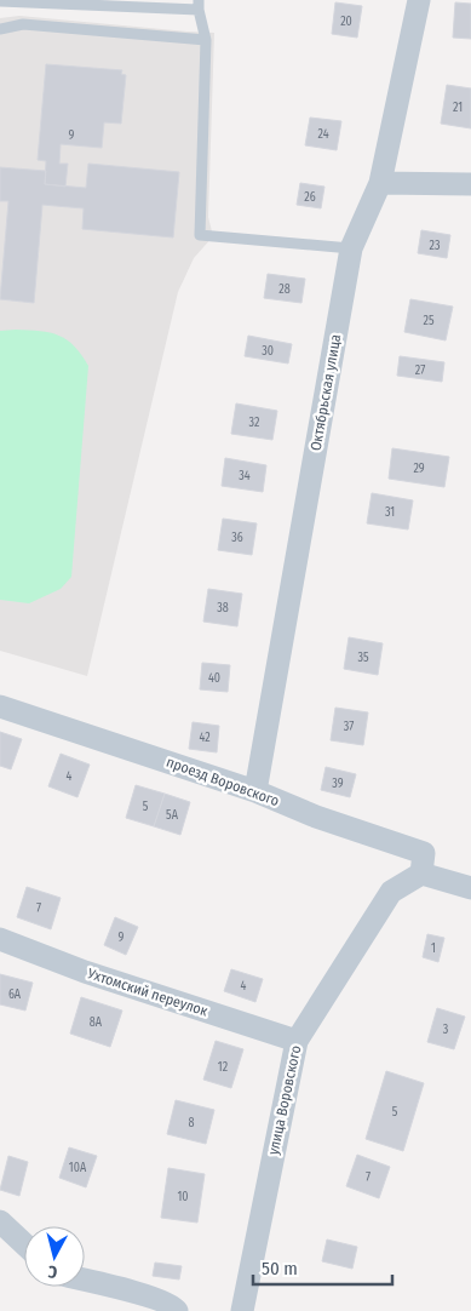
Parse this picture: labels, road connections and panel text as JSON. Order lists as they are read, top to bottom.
{
  "streets": {
    "street": [
      "Октябрьская улица",
      "проезд Воровского",
      "Ухтомский переулок",
      "улица Воровского"
    ]
  },
  "crossings": [
    ["Октябрьская улица", "проезд Воровского"],
    ["проезд Воровского", "улица Воровского"],
    ["Ухтомский переулок", "улица Воровского"]
  ],
  "house_numbers": [
    "20",
    "21",
    "24",
    "9",
    "26",
    "23",
    "28",
    "25",
    "30",
    "27",
    "32",
    "29",
    "34",
    "31",
    "36",
    "38",
    "35",
    "40",
    "37",
    "42",
    "4",
    "39",
    "5",
    "5А",
    "7",
    "9",
    "1",
    "4",
    "6А",
    "8А",
    "3",
    "12",
    "5",
    "8",
    "10А",
    "7",
    "10"
  ],
  "scale_bar": "50 m",
  "north": "bottom"
}
